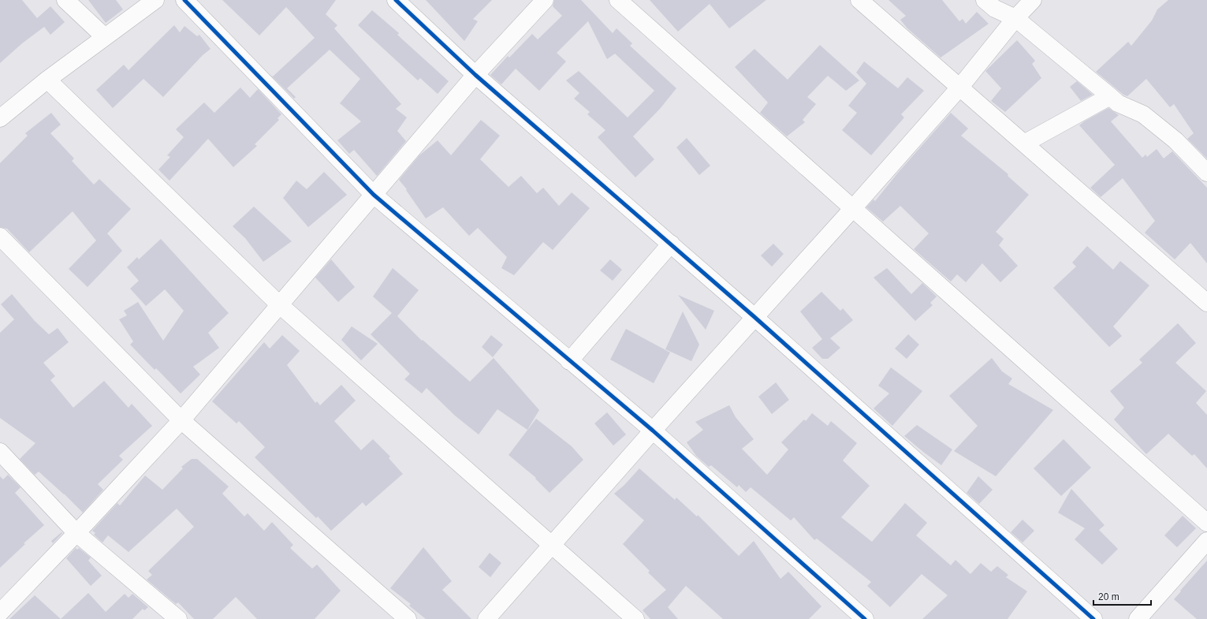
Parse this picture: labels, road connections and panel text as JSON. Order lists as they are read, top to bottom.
{
  "scale_bar": "20 m"
}
